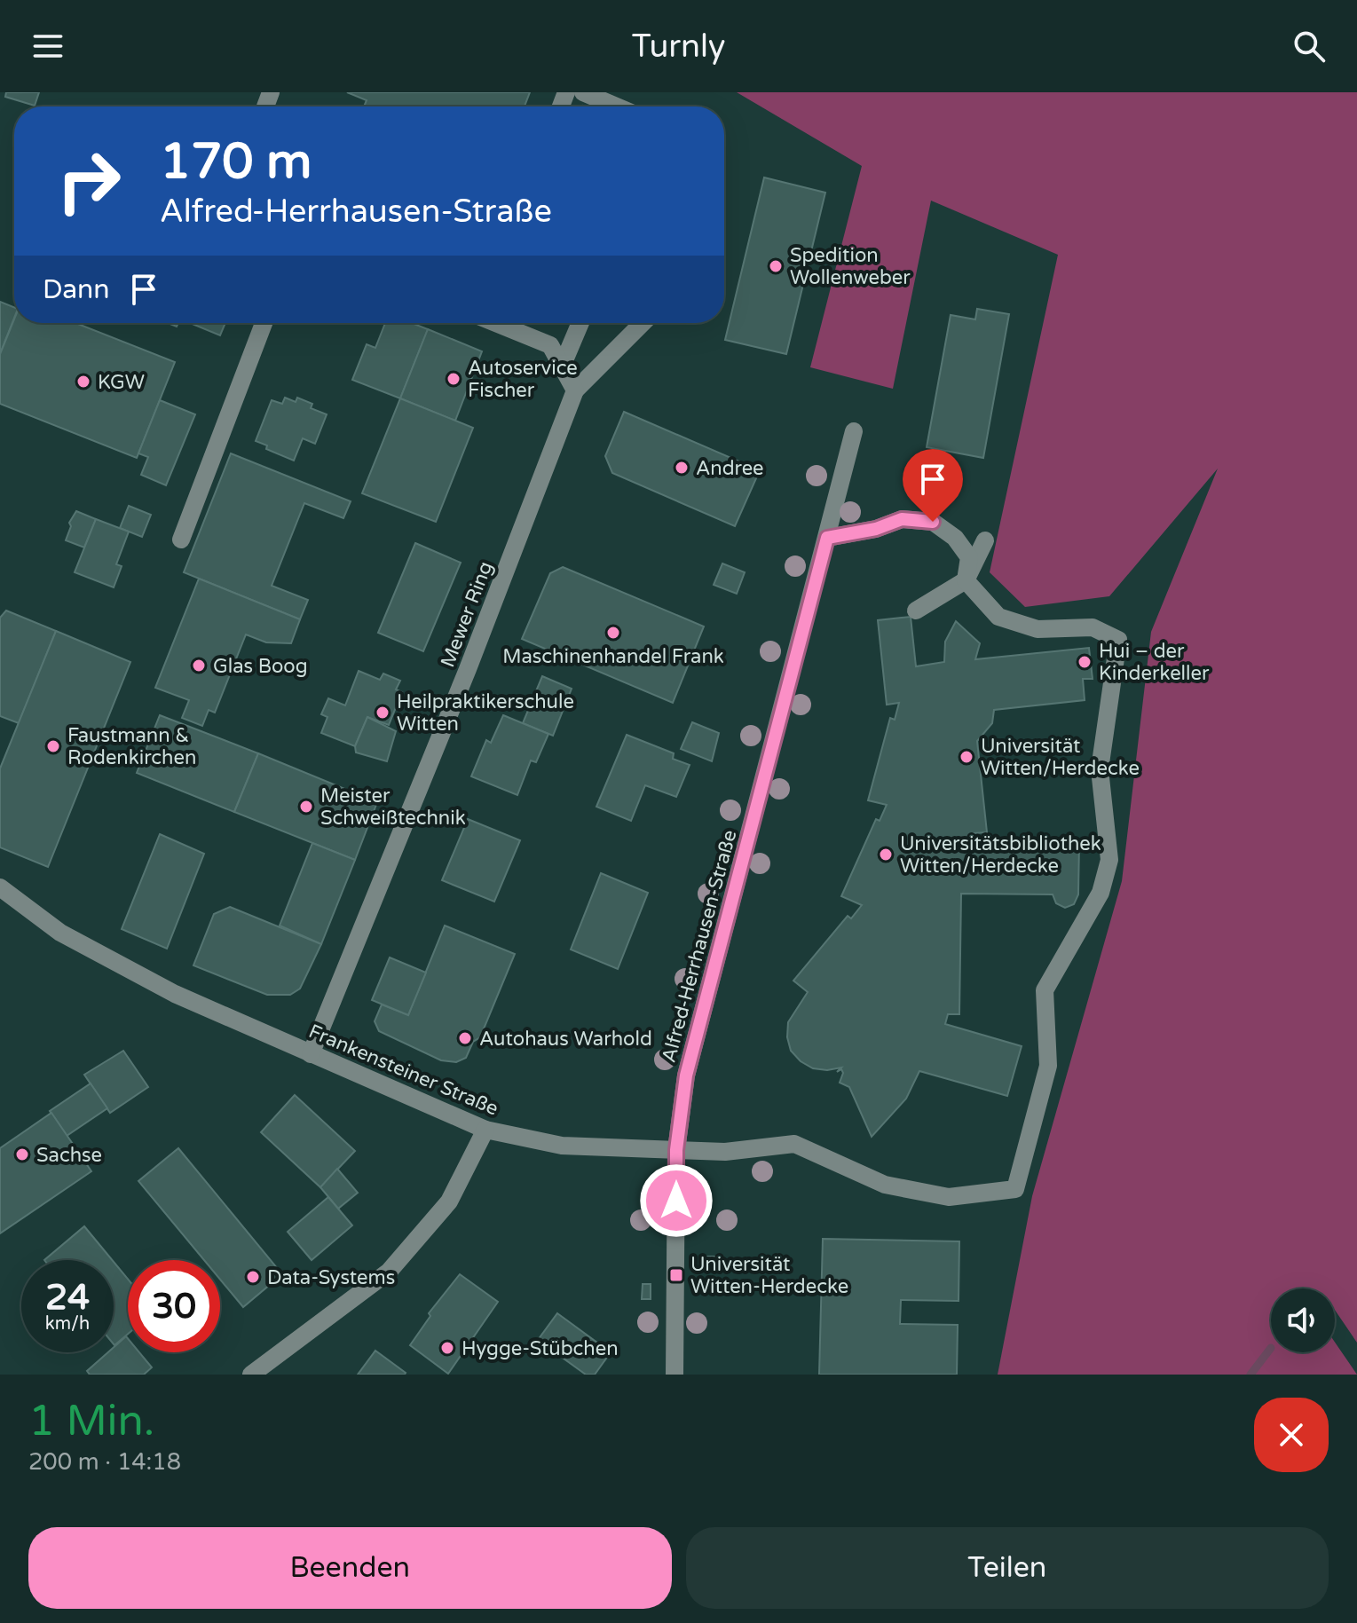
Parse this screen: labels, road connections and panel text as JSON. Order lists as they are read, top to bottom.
{
  "streets": {
    "street": ["Mewer Ring", "Alfred-Herrhausen-Straße", "Frankensteiner Straße"]
  },
  "crossings": [
    ["Mewer Ring", "Frankensteiner Straße"],
    ["Alfred-Herrhausen-Straße", "Frankensteiner Straße"]
  ],
  "places": {
    "other": [
      "Spedition Wollenweber",
      "Autoservice Fischer",
      "KGW",
      "Andree",
      "Maschinenhandel Frank",
      "Hui – der Kinderkeller",
      "Glas Boog",
      "Heilpraktikerschule Witten",
      "Faustmann & Rodenkirchen",
      "Universität Witten/Herdecke",
      "Meister Schweißtechnik",
      "Universitätsbibliothek Witten/Herdecke",
      "Autohaus Warhold",
      "Sachse",
      "Data-Systems",
      "Hygge-Stübchen"
    ],
    "transit": ["Universität Witten-Herdecke"]
  },
  "page": {
    "header": "Turnly",
    "turn": ["170 m", "Alfred-Herrhausen-Straße"],
    "then": "Dann",
    "speed": "24 km/h",
    "limit": "30",
    "heading": ["1 Min.", "200 m · 14:18"],
    "buttons": ["Beenden", "Teilen"]
  }
}
